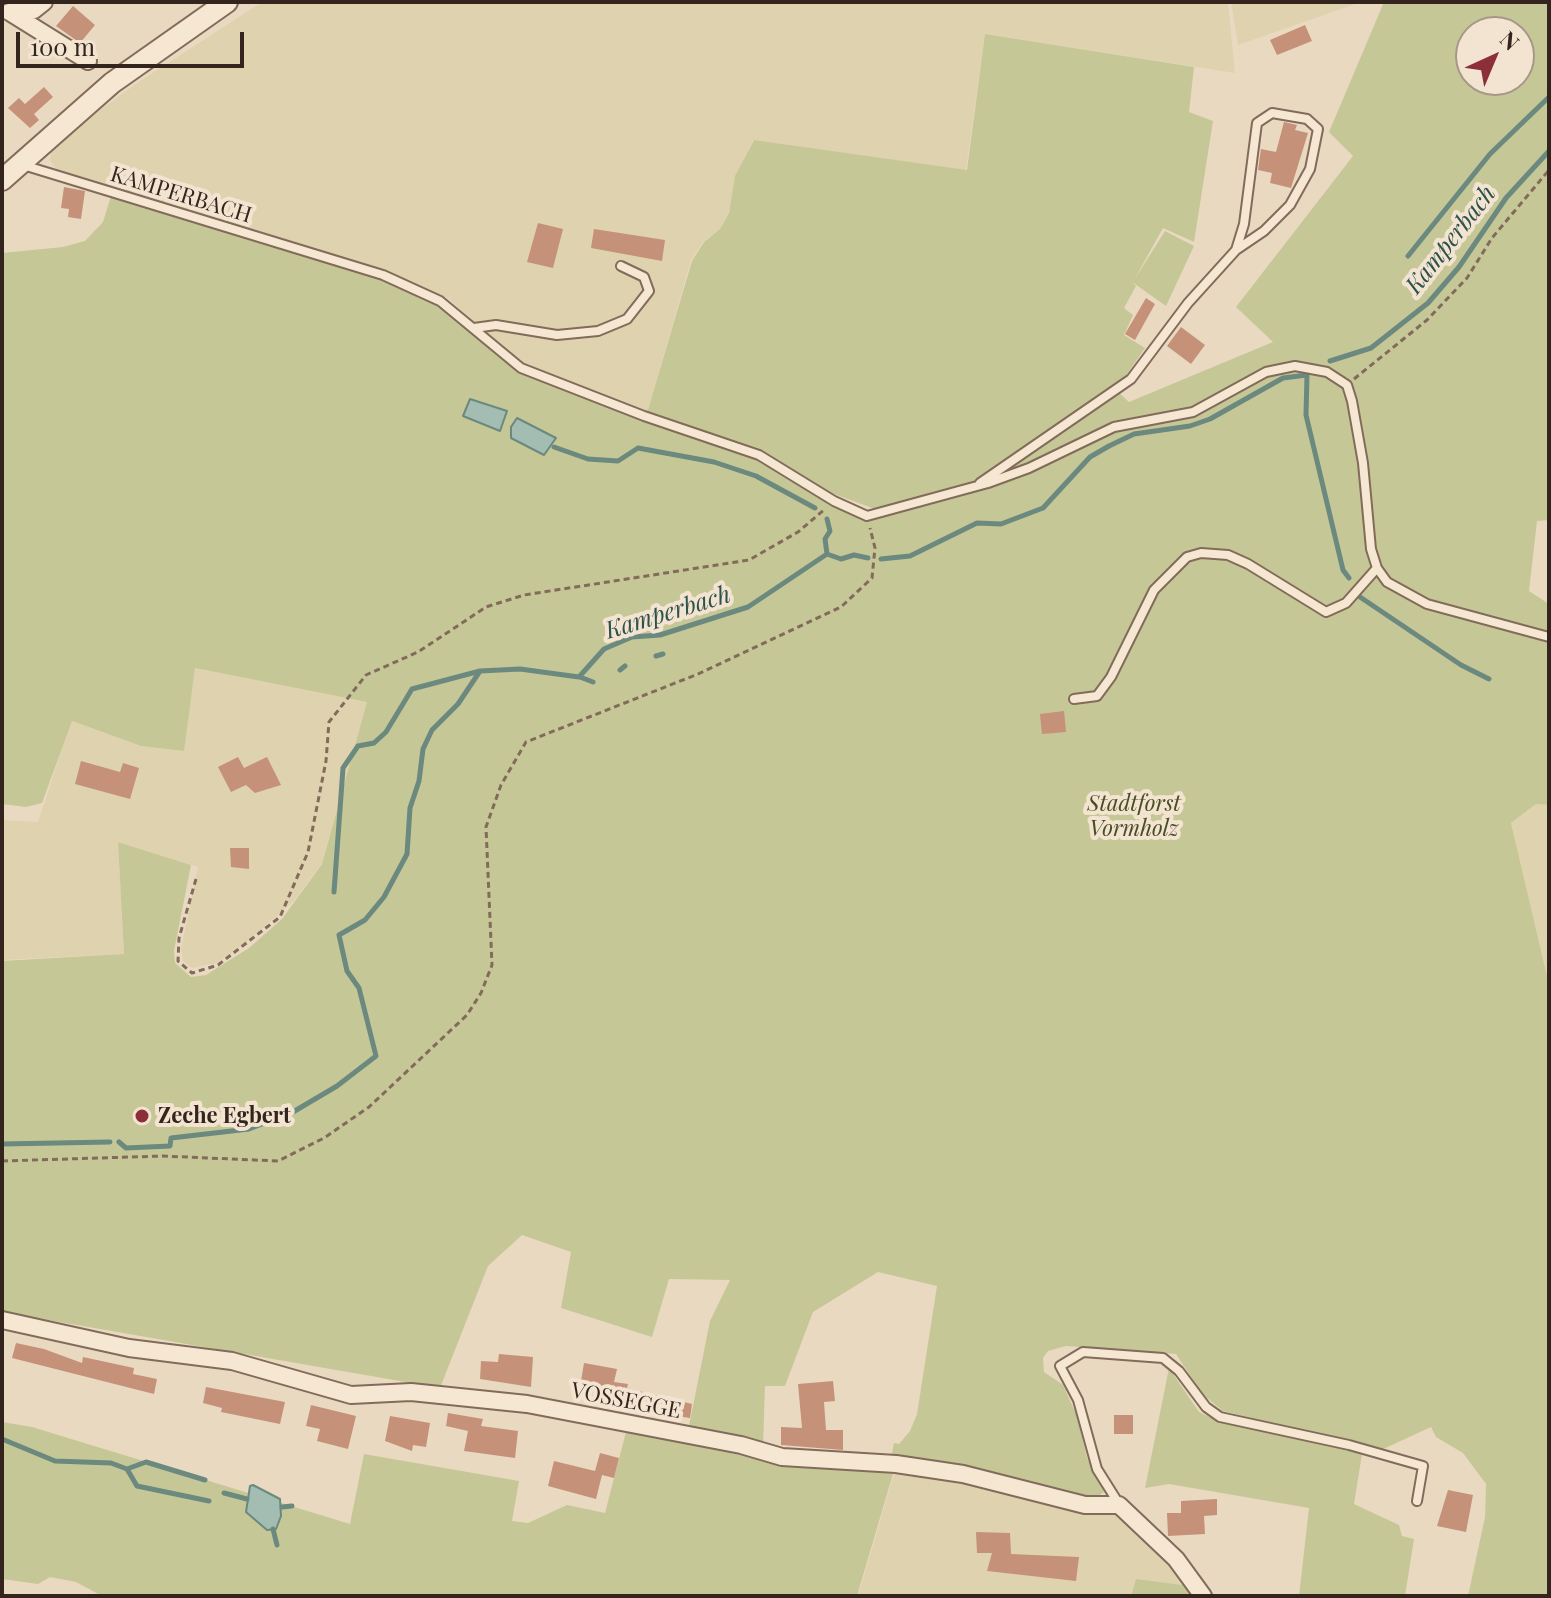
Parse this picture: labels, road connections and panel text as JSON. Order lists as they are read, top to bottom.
{
  "streets": {
    "street": ["VOSSEGGE"],
    "lane": ["KAMPERBACH"]
  },
  "water": ["Kamperbach"],
  "parks": ["Stadtforst Vormholz"],
  "places": ["Zeche Egbert"],
  "scale_bar": "100 m",
  "north": "top right"
}
